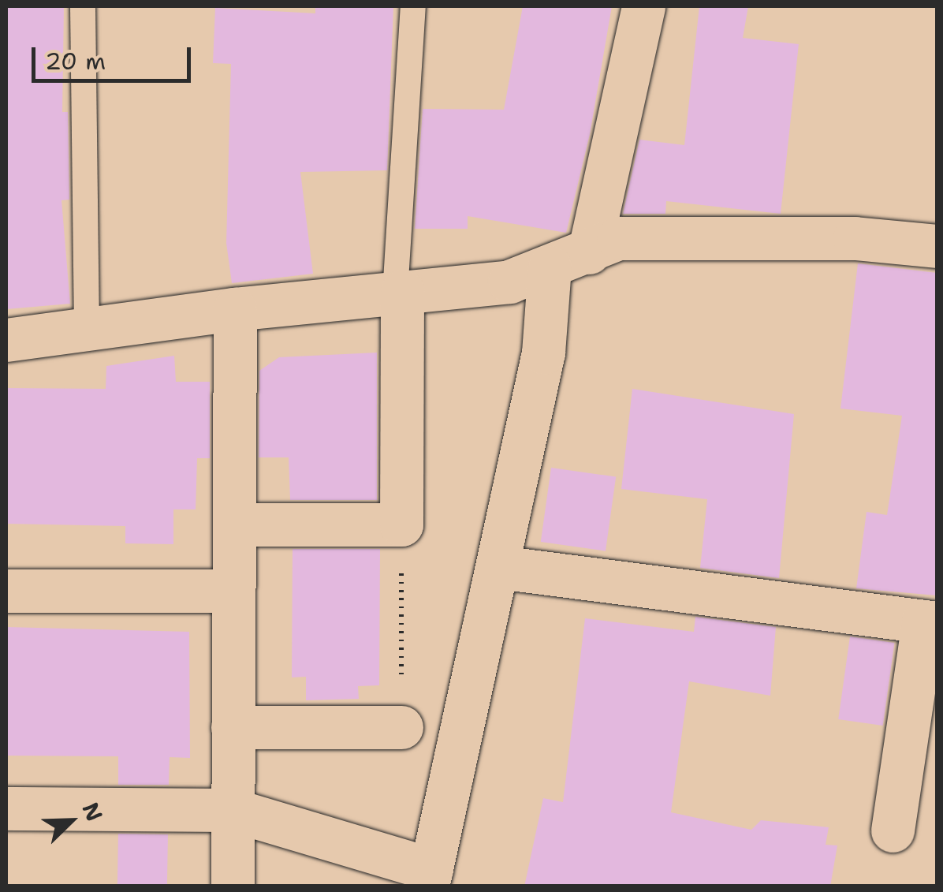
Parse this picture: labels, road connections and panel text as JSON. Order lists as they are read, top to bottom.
{
  "scale_bar": "20 m",
  "north": "top right"
}
